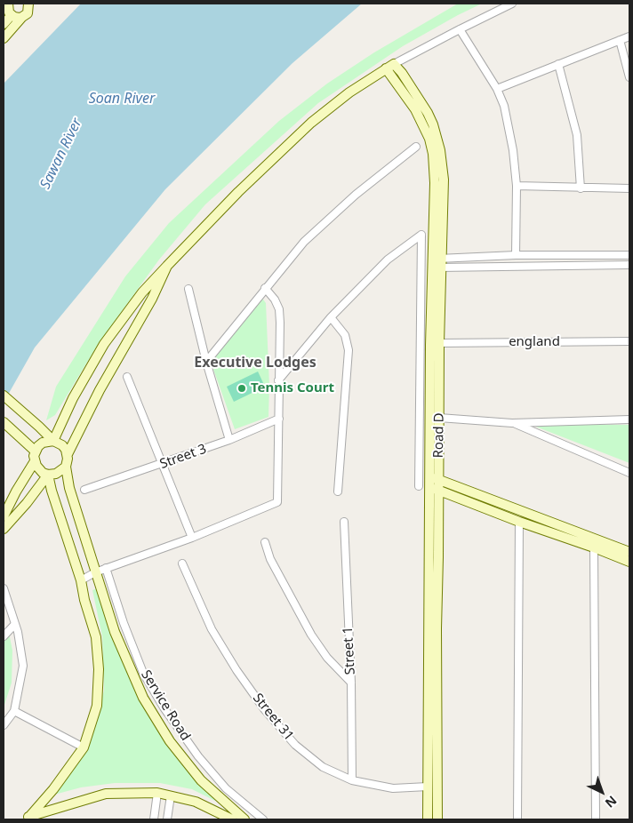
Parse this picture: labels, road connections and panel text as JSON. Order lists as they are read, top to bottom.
{
  "streets": {
    "street": [
      "england",
      "Road D",
      "Street 3",
      "Street 1",
      "Service Road",
      "Street 31"
    ]
  },
  "crossings": [
    ["england", "Road D"],
    ["Road D", "Street 31"],
    ["Street 1", "Street 31"]
  ],
  "districts": ["Executive Lodges"],
  "water": ["Soan River", "Sawan River"],
  "places": ["Tennis Court"],
  "north": "bottom right"
}
